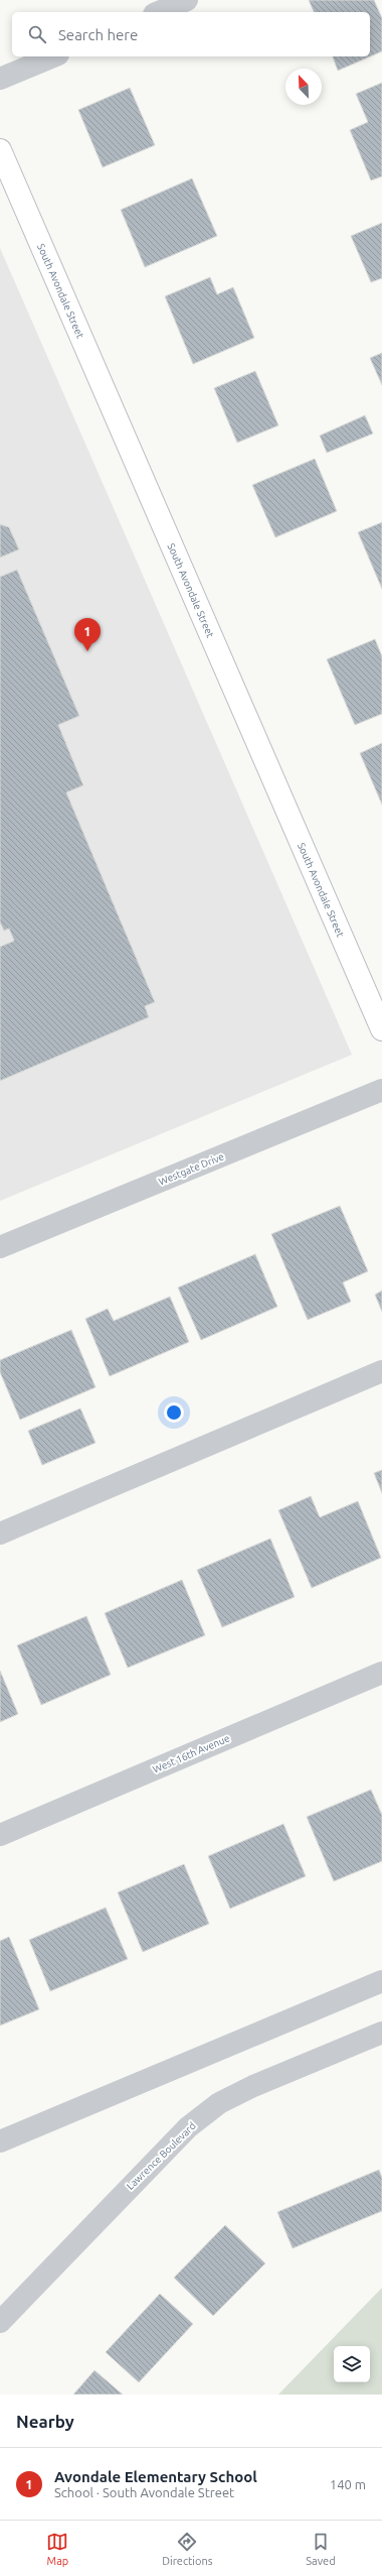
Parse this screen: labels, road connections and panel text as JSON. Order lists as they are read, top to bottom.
{
  "streets": {
    "main road": ["South Avondale Street"],
    "street": ["Westgate Drive", "West 16th Avenue", "Lawrence Boulevard"]
  },
  "north": "top left",
  "page": {
    "search": "Search here",
    "pins": "1",
    "heading": "Nearby",
    "list": [
      {
        "mark": "1",
        "name": "Avondale Elementary School",
        "note": "School · South Avondale Street",
        "value": "140 m"
      }
    ],
    "nav": ["Map", "Directions", "Saved"]
  }
}
